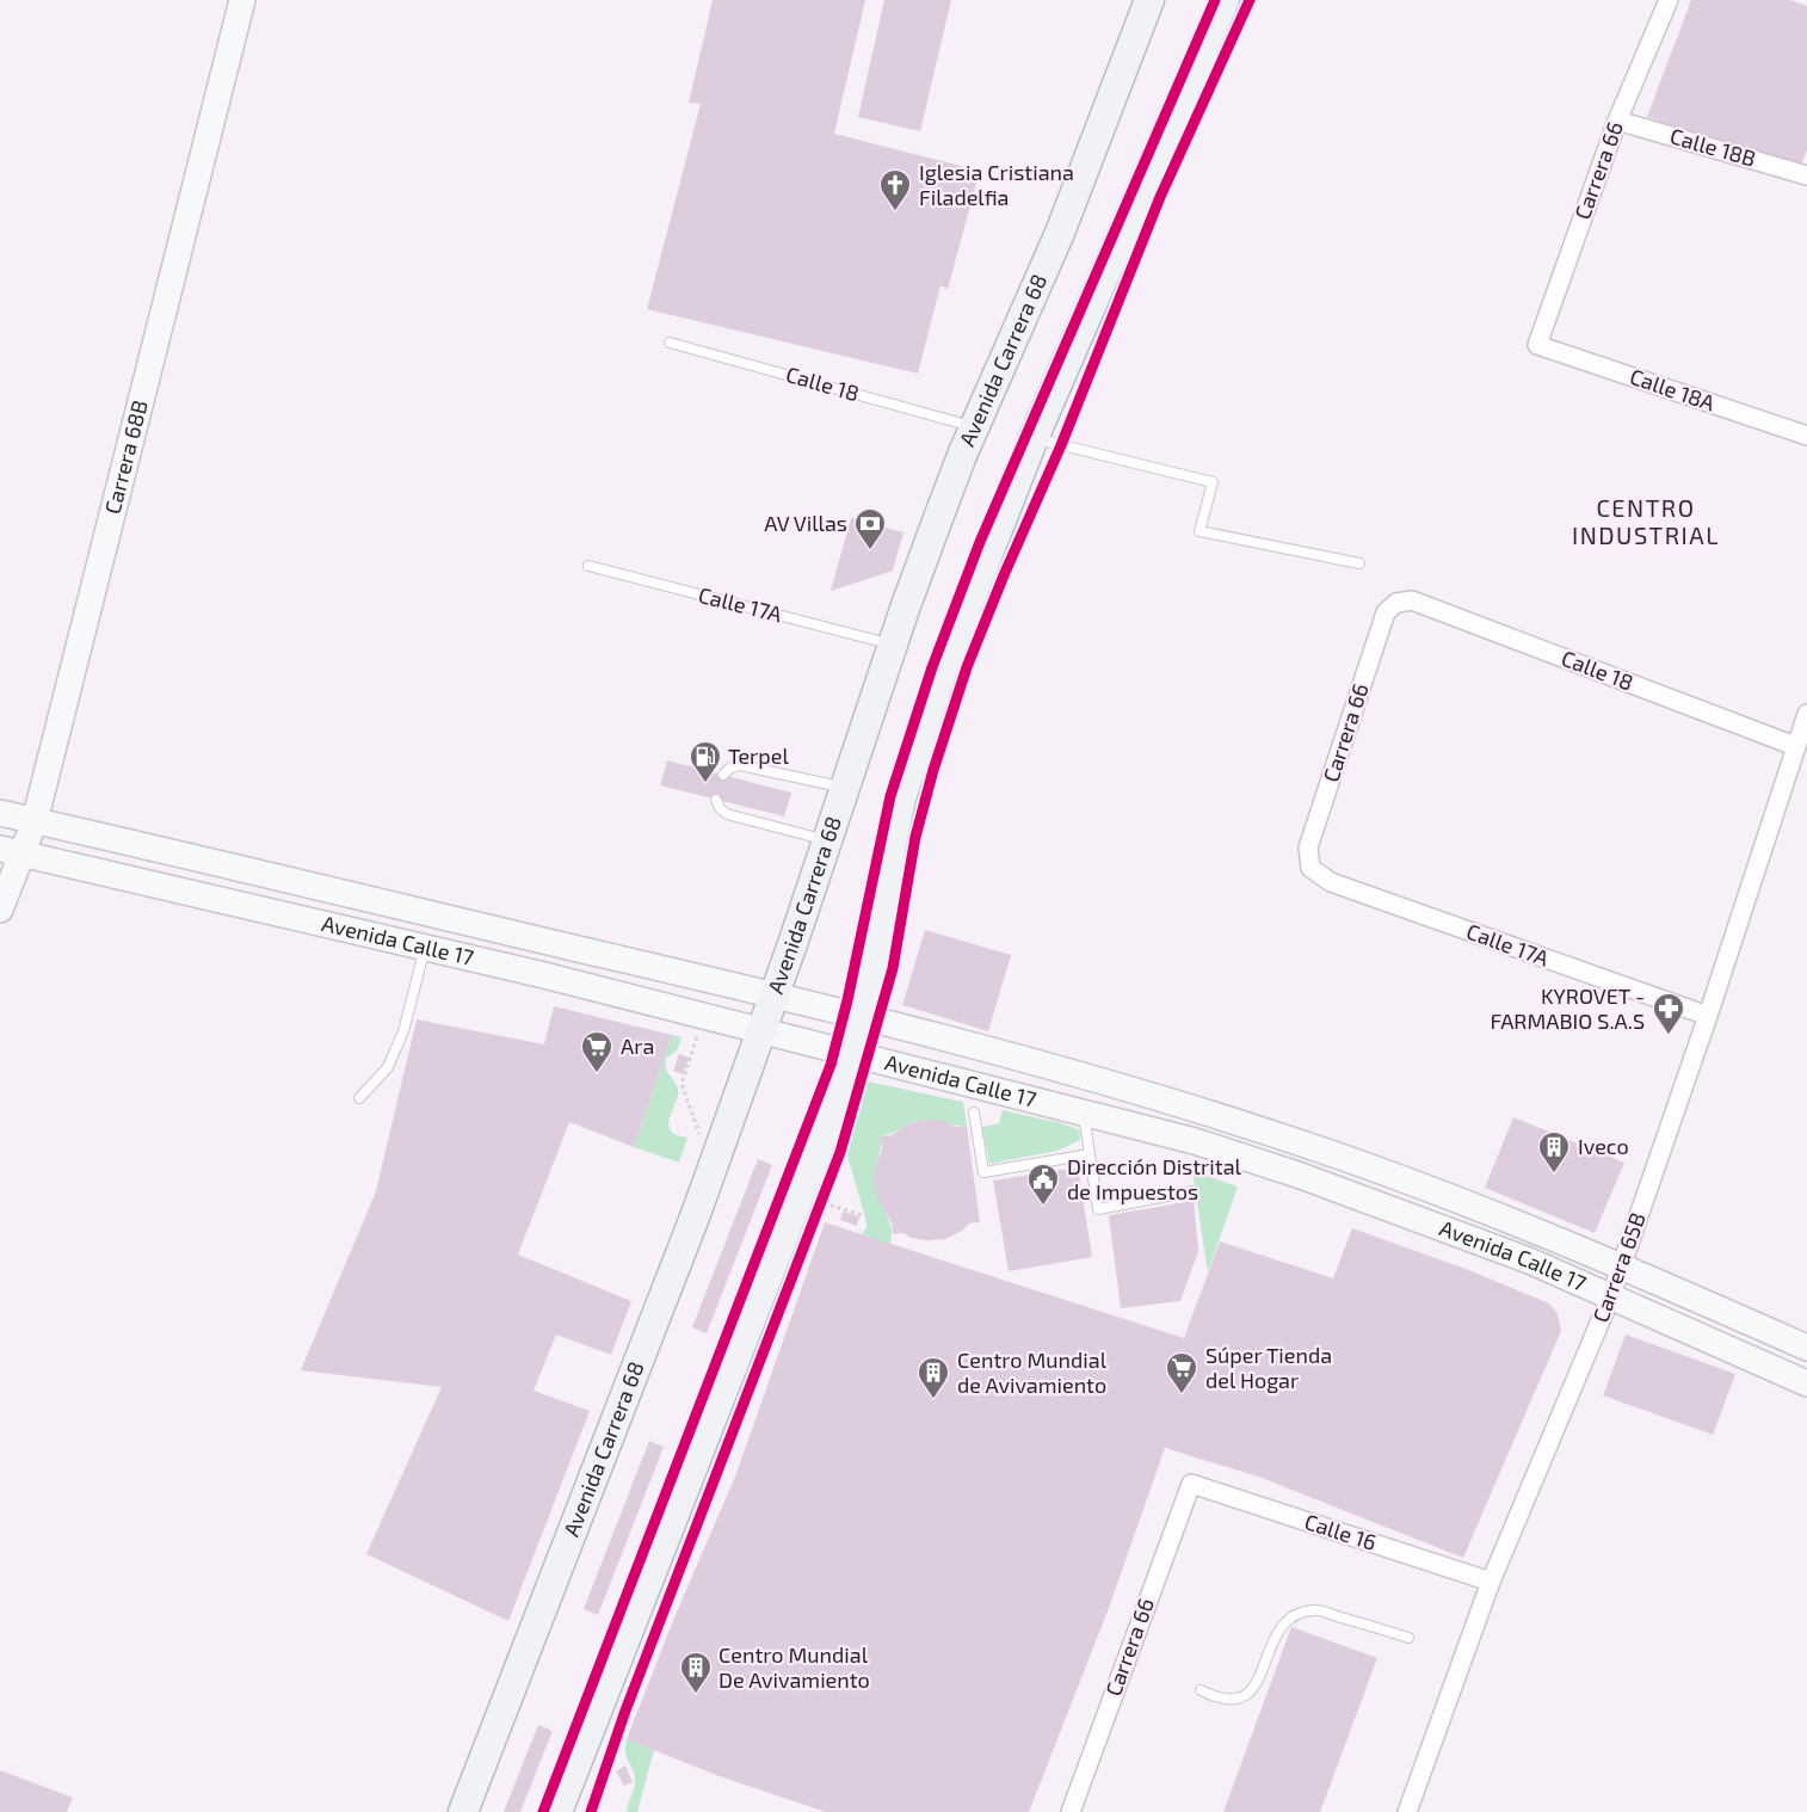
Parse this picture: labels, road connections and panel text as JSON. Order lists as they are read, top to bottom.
{
  "streets": {
    "main road": ["Avenida Carrera 68"],
    "street": [
      "Calle 18B",
      "Carrera 66",
      "Calle 18",
      "Calle 18A",
      "Carrera 68B",
      "Calle 17A",
      "Avenida Calle 17",
      "Carrera 65B",
      "Calle 16"
    ]
  },
  "crossings": [
    ["Calle 18B", "Carrera 66"],
    ["Carrera 66", "Calle 18"],
    ["Carrera 66", "Calle 18A"],
    ["Carrera 66", "Calle 17A"],
    ["Carrera 66", "Calle 16"],
    ["Avenida Carrera 68", "Calle 18"],
    ["Avenida Carrera 68", "Calle 17A"],
    ["Avenida Carrera 68", "Avenida Calle 17"],
    ["Calle 18", "Carrera 65B"],
    ["Carrera 68B", "Avenida Calle 17"],
    ["Calle 17A", "Carrera 65B"],
    ["Avenida Calle 17", "Carrera 65B"],
    ["Carrera 65B", "Calle 16"]
  ],
  "districts": ["CENTRO INDUSTRIAL"],
  "places": {
    "church": ["Iglesia Cristiana Filadelfia"],
    "bank": ["AV Villas"],
    "fuel station": ["Terpel"],
    "pharmacy": ["KYROVET - FARMABIO S.A.S"],
    "supermarket": ["Ara", "Súper Tienda del Hogar"],
    "building": ["Iveco", "Centro Mundial de Avivamiento", "Centro Mundial De Avivamiento"],
    "public building": ["Dirección Distrital de Impuestos"]
  }
}
